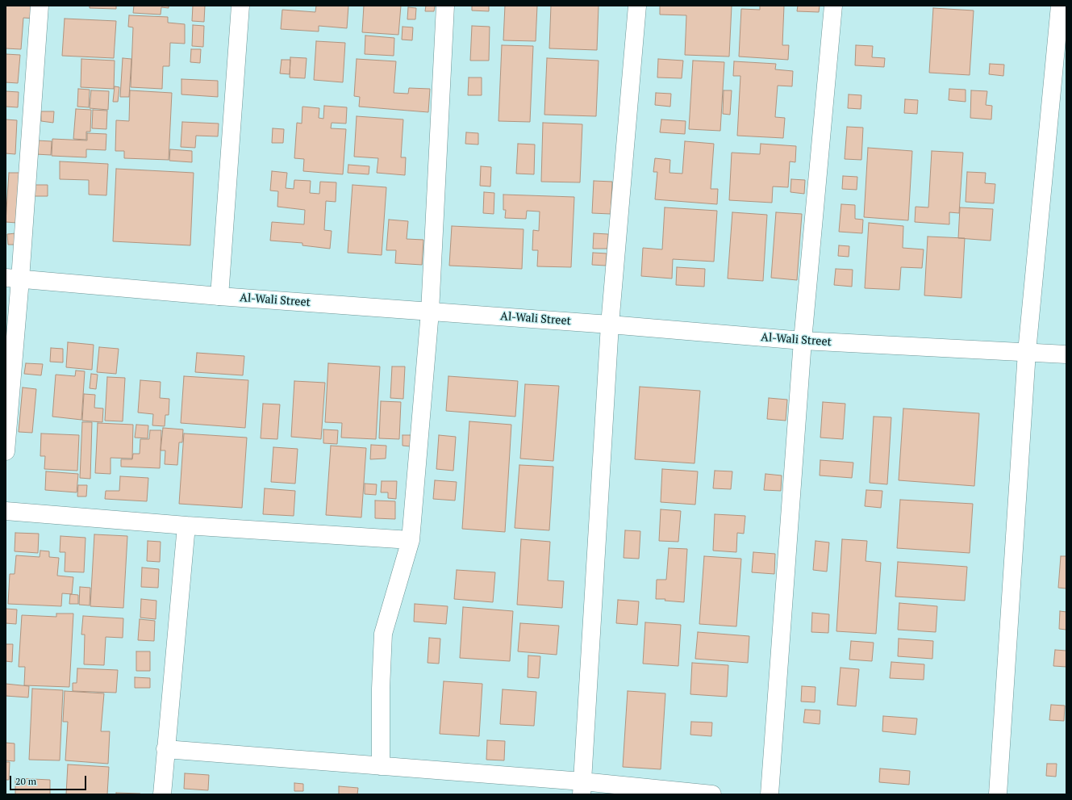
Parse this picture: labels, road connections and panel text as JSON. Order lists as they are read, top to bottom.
{
  "streets": {
    "street": ["Al-Wali Street"]
  },
  "scale_bar": "20 m"
}
